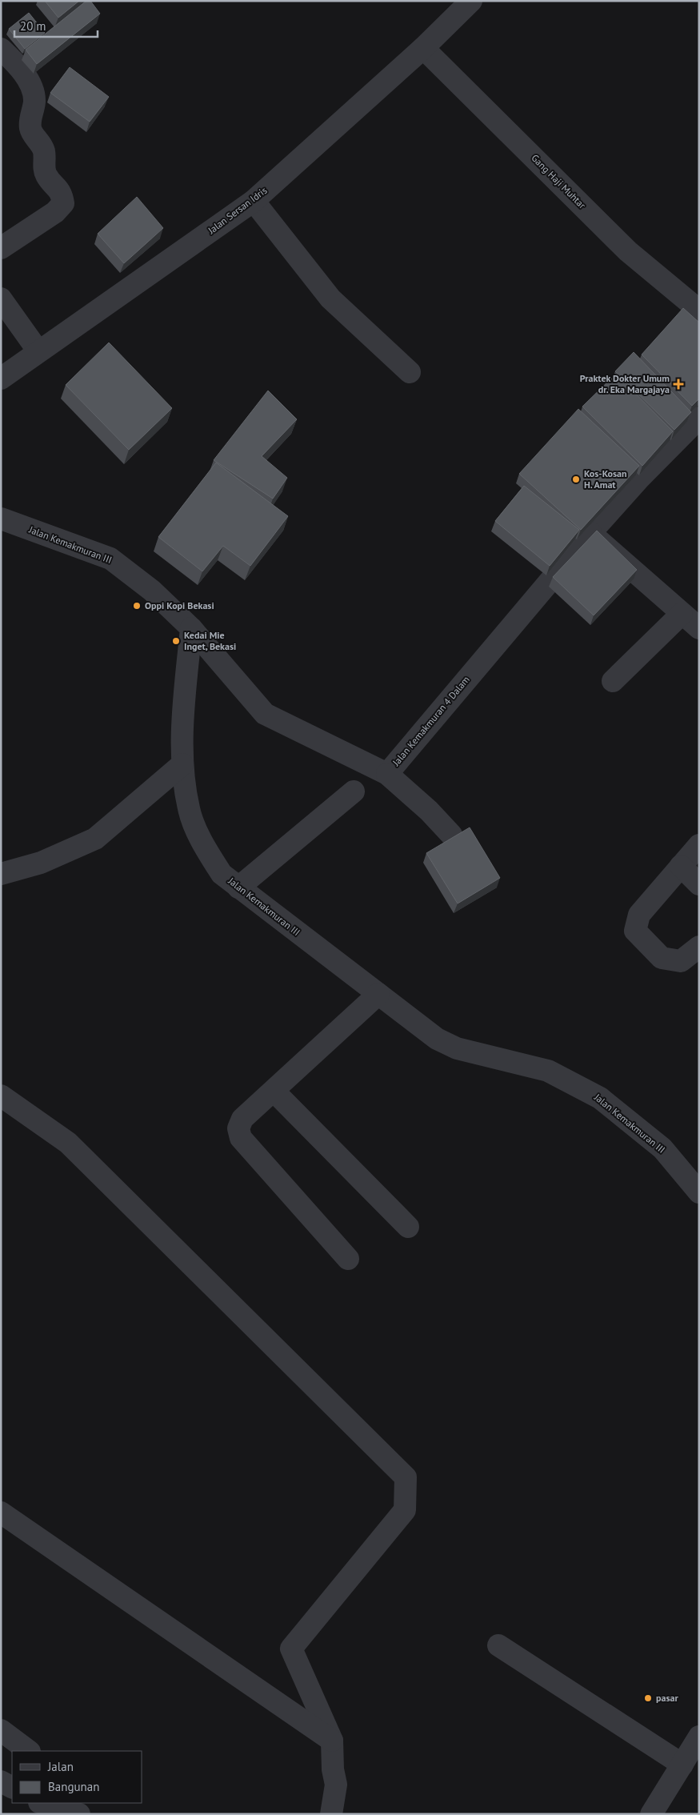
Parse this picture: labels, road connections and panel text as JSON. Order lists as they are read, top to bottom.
{
  "streets": {
    "street": [
      "Gang Haji Muhtar",
      "Jalan Sersan Idris",
      "Jalan Kemakmuran III",
      "Jalan Kemakmuran 4 Dalam"
    ]
  },
  "crossings": [
    ["Gang Haji Muhtar", "Jalan Sersan Idris"],
    ["Jalan Kemakmuran III", "Jalan Kemakmuran 4 Dalam"]
  ],
  "places": {
    "health": ["Praktek Dokter Umum dr. Eka Margajaya"],
    "other": [
      "Kos-Kosan H. Amat",
      "Oppi Kopi Bekasi",
      "Kedai Mie Inget, Bekasi",
      "pasar"
    ]
  },
  "legend": ["Jalan", "Bangunan"],
  "scale_bar": "20 m"
}
